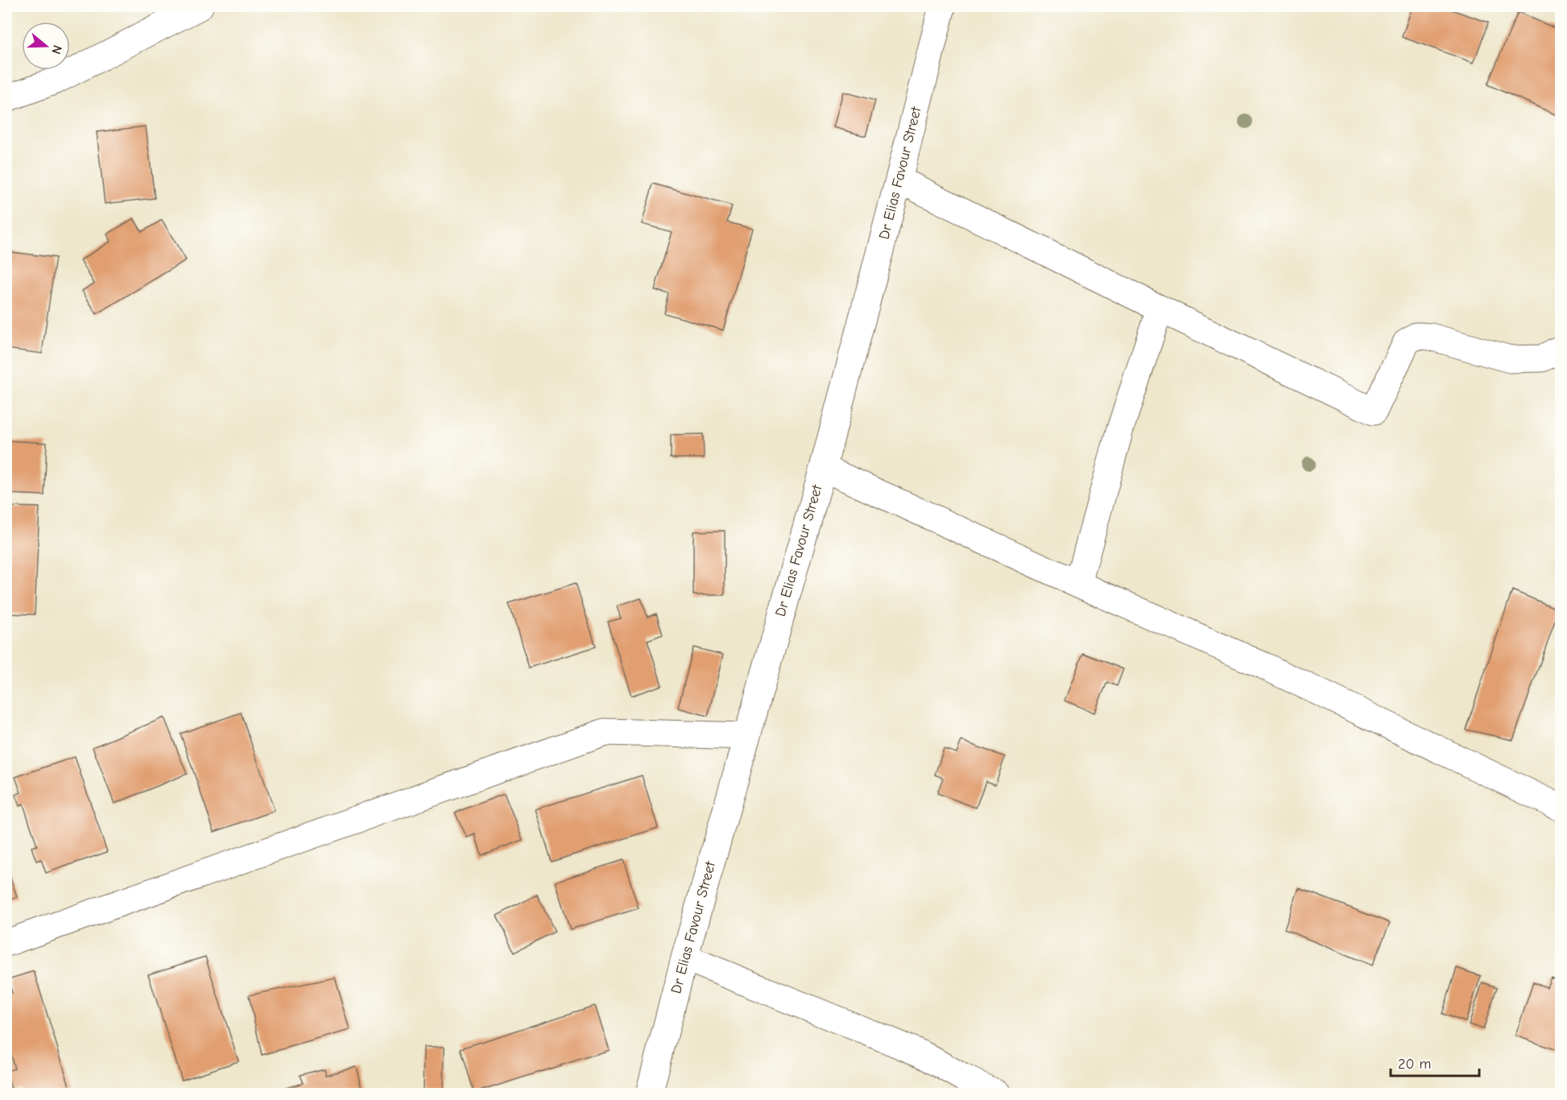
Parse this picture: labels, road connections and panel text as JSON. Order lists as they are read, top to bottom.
{
  "streets": {
    "street": ["Dr Elias Favour Street"]
  },
  "scale_bar": "20 m",
  "north": "right"
}
